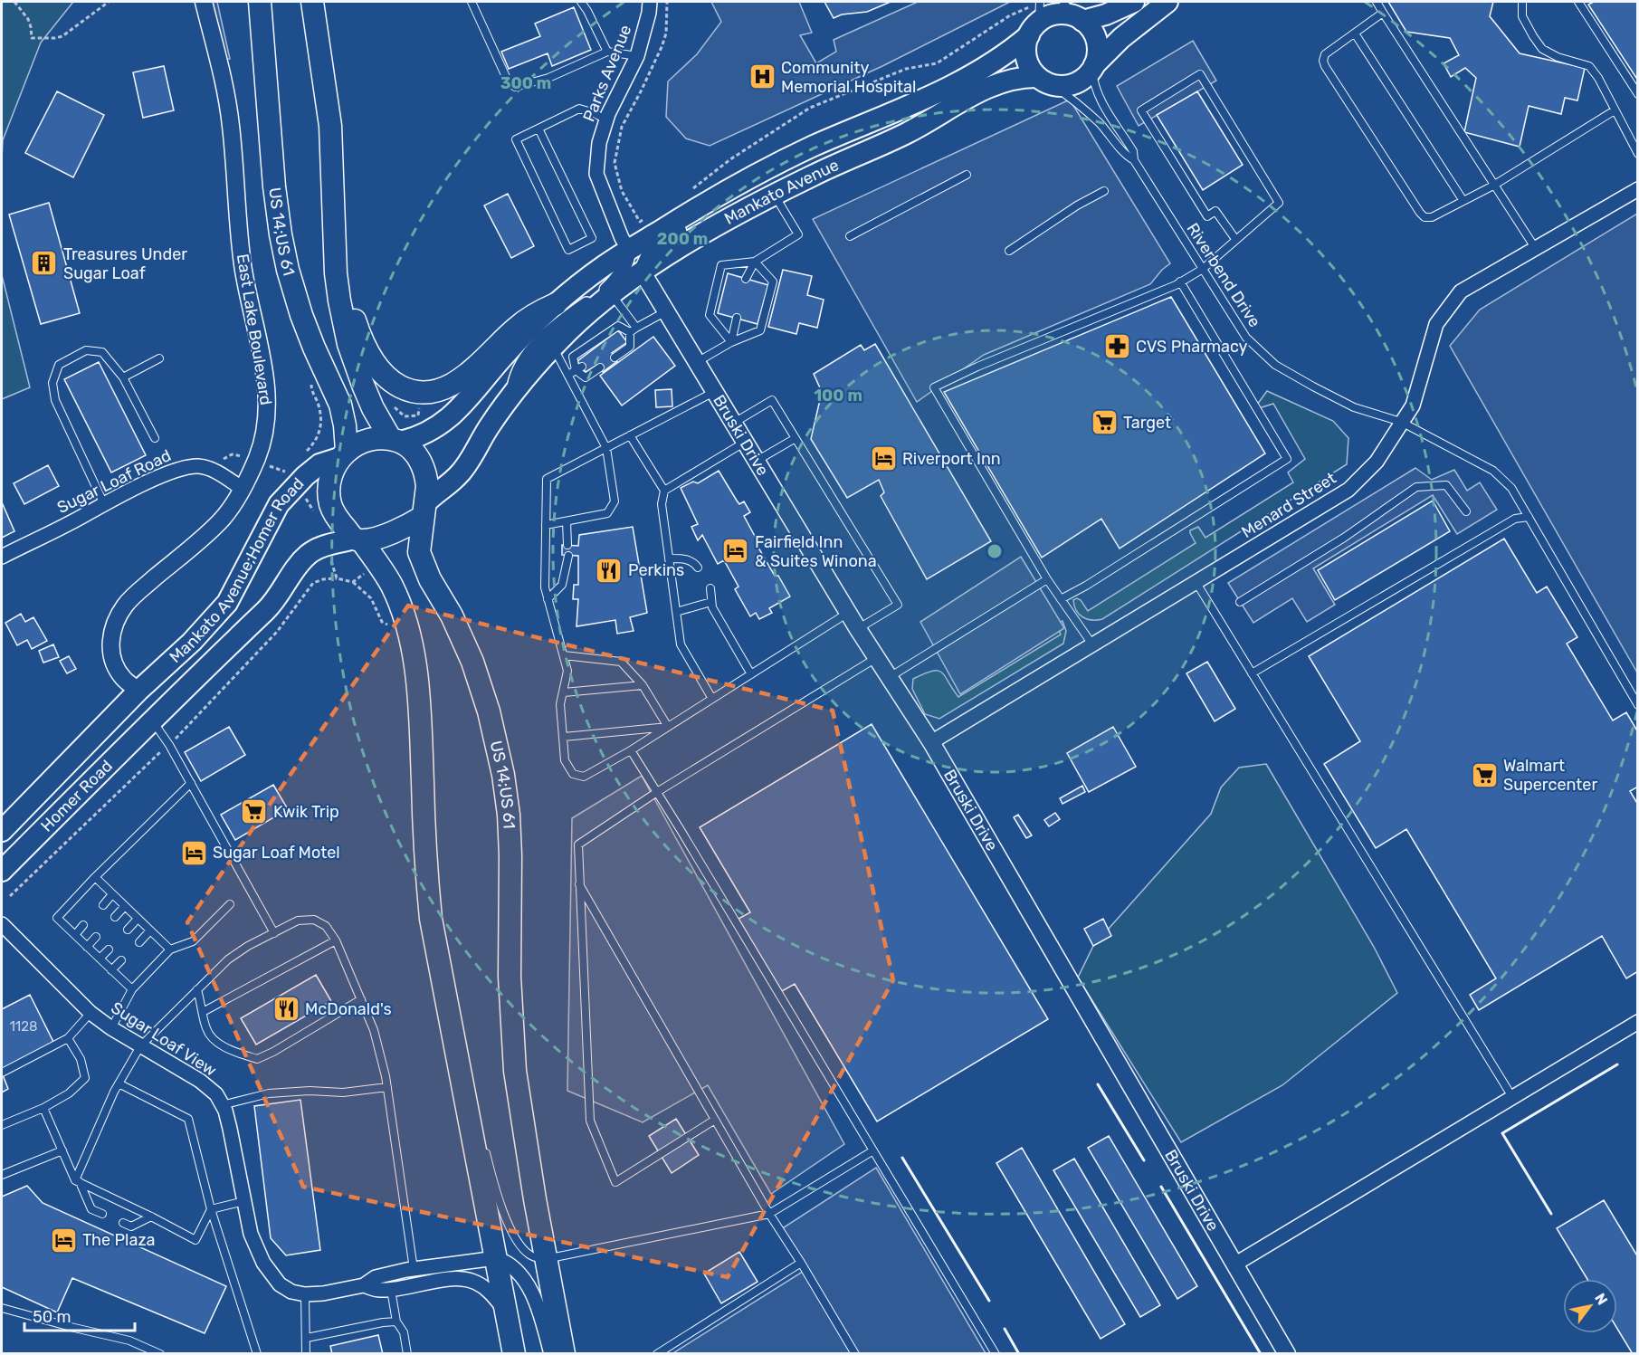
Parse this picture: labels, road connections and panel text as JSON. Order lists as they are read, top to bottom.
{
  "streets": {
    "highway": ["US 14;US 61"],
    "main road": ["Mankato Avenue", "Mankato Avenue;Homer Road", "Homer Road"],
    "street": [
      "Parks Avenue",
      "East Lake Boulevard",
      "Bruski Drive",
      "Sugar Loaf Road",
      "Menard Street",
      "Sugar Loaf View"
    ],
    "lane": ["Riverbend Drive"]
  },
  "crossings": [
    ["Parks Avenue", "Mankato Avenue"],
    ["Mankato Avenue", "US 14;US 61"],
    ["Mankato Avenue", "Riverbend Drive"],
    ["Mankato Avenue", "Bruski Drive"],
    ["Mankato Avenue", "Mankato Avenue;Homer Road"],
    ["US 14;US 61", "Mankato Avenue;Homer Road"],
    ["US 14;US 61", "Sugar Loaf View"],
    ["Riverbend Drive", "Menard Street"],
    ["East Lake Boulevard", "Sugar Loaf Road"],
    ["East Lake Boulevard", "Mankato Avenue;Homer Road"],
    ["East Lake Boulevard", "Homer Road"],
    ["Bruski Drive", "Menard Street"],
    ["Mankato Avenue;Homer Road", "Homer Road"]
  ],
  "places": {
    "hospital": ["Community Memorial Hospital"],
    "building": ["Treasures Under Sugar Loaf"],
    "pharmacy": ["CVS Pharmacy"],
    "supermarket": ["Target", "Walmart Supercenter", "Kwik Trip"],
    "hotel": [
      "Riverport Inn",
      "Fairfield Inn & Suites Winona",
      "Sugar Loaf Motel",
      "The Plaza"
    ],
    "restaurant": ["Perkins", "McDonald's"]
  },
  "house_numbers": ["1128"],
  "scale_bar": "50 m",
  "north": "top right",
  "rings": ["300 m", "200 m", "100 m"]
}
